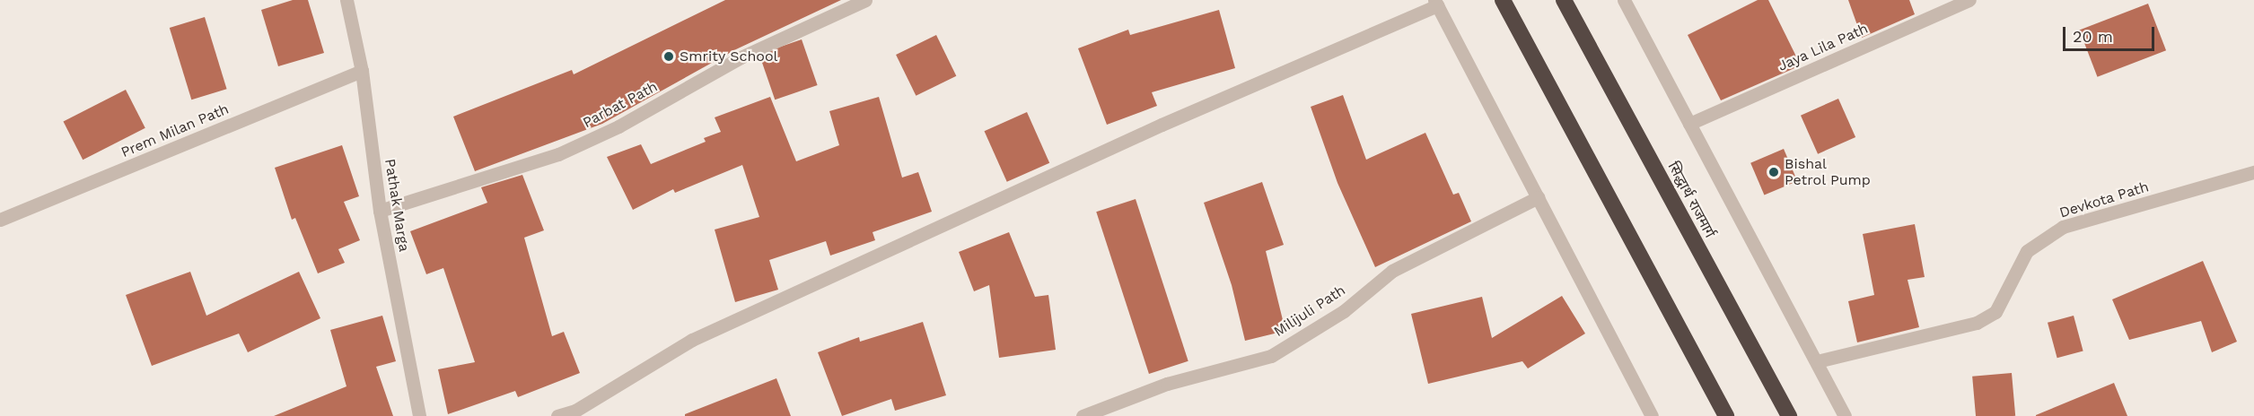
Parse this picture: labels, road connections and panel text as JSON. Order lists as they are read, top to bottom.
{
  "streets": {
    "highway": ["सिद्धार्थ राजमार्ग"],
    "street": [
      "Jaya Lila Path",
      "Parbat Path",
      "Prem Milan Path",
      "Devkota Path",
      "Pathak Marga",
      "Milijuli Path"
    ]
  },
  "crossings": [
    ["Parbat Path", "Pathak Marga"],
    ["Prem Milan Path", "Pathak Marga"]
  ],
  "places": ["Smrity School", "Bishal Petrol Pump"],
  "scale_bar": "20 m"
}
